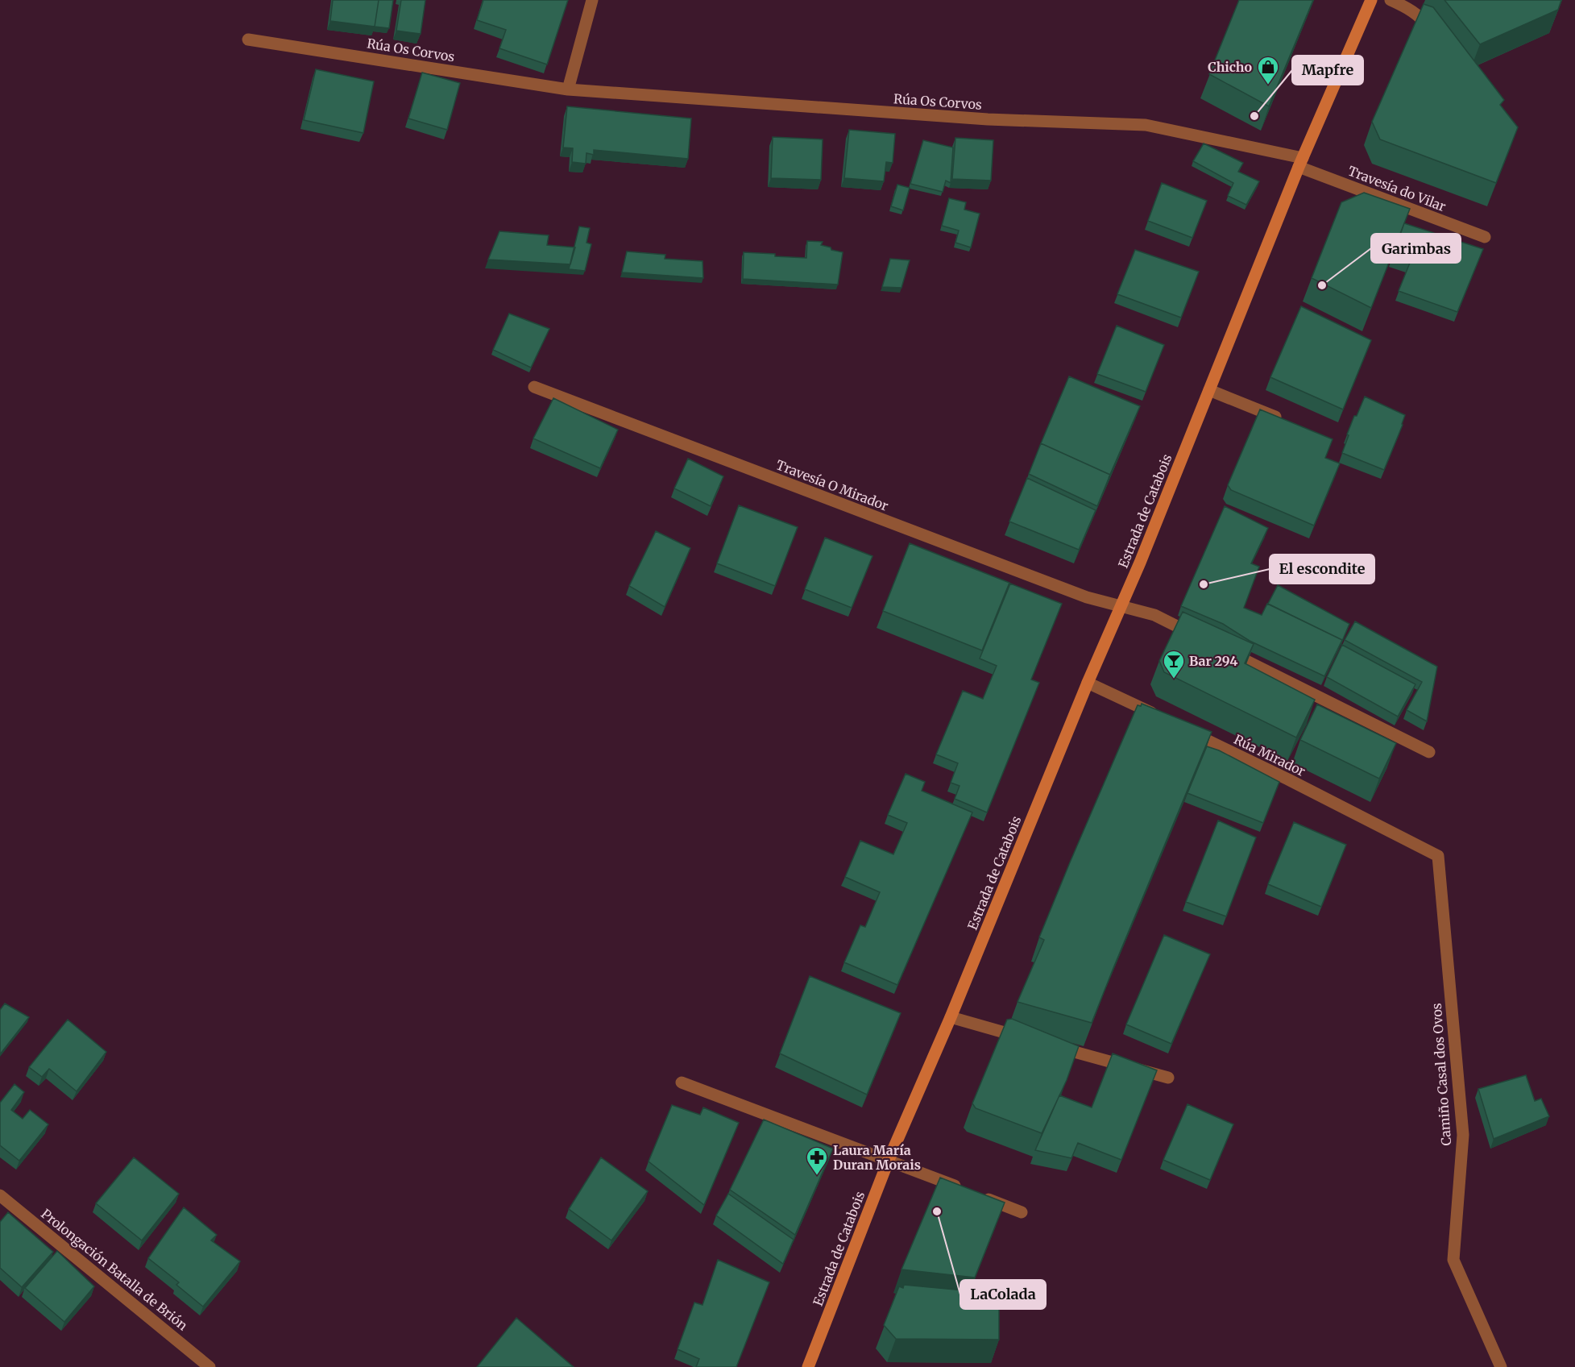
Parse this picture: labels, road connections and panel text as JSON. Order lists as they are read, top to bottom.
{
  "streets": {
    "main road": ["Estrada de Catabois"],
    "street": [
      "Rúa Os Corvos",
      "Travesía do Vilar",
      "Travesía O Mirador",
      "Rúa Mirador",
      "Camiño Casal dos Ovos",
      "Prolongación Batalla de Brión"
    ]
  },
  "crossings": [
    ["Rúa Os Corvos", "Travesía do Vilar"],
    ["Rúa Os Corvos", "Estrada de Catabois"],
    ["Travesía do Vilar", "Estrada de Catabois"],
    ["Travesía O Mirador", "Estrada de Catabois"],
    ["Rúa Mirador", "Camiño Casal dos Ovos"]
  ],
  "places": {
    "shop": ["Chicho"],
    "other": [
      "Mapfre",
      "Garimbas",
      "El escondite",
      "LaColada"
    ],
    "bar": ["Bar 294"],
    "pharmacy": ["Laura María Duran Morais"]
  }
}
